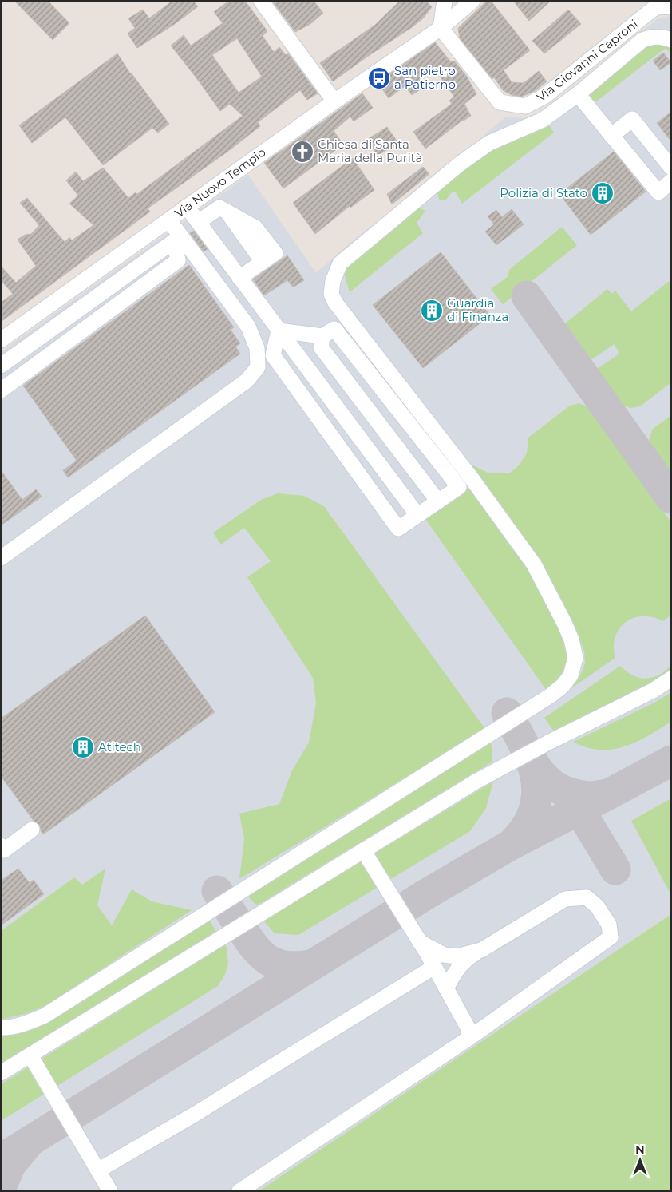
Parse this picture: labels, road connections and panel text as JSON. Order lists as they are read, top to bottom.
{
  "streets": {
    "street": ["Via Giovanni Caproni", "Via Nuovo Tempio"]
  },
  "crossings": [
    ["Via Giovanni Caproni", "Via Nuovo Tempio"]
  ],
  "places": {
    "bus stop": ["San pietro a Patierno"],
    "church": ["Chiesa di Santa Maria della Purità"],
    "building": ["Polizia di Stato", "Guardia di Finanza", "Atitech"]
  },
  "north": "top"
}
